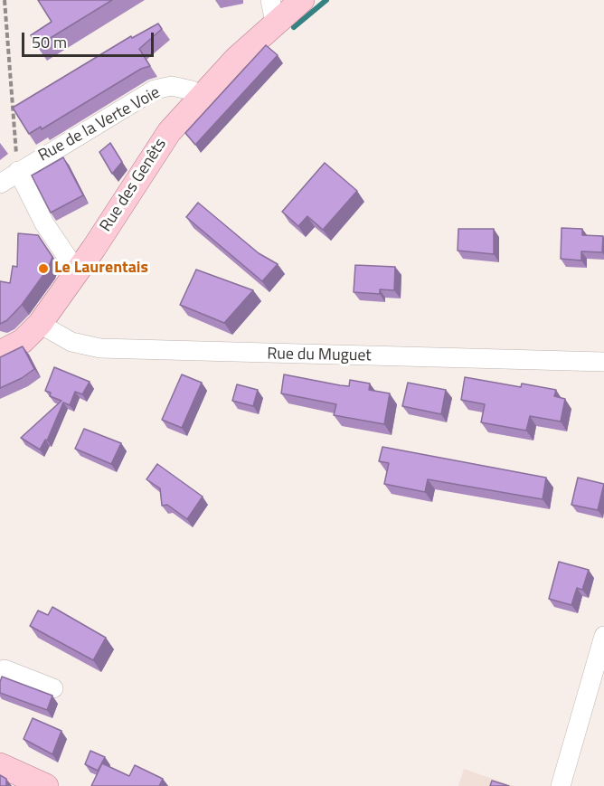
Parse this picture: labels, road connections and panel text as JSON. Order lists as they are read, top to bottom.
{
  "streets": {
    "main road": ["Rue des Genêts"],
    "street": ["Rue de la Verte Voie", "Rue du Muguet"]
  },
  "crossings": [
    ["Rue de la Verte Voie", "Rue des Genêts"],
    ["Rue des Genêts", "Rue du Muguet"]
  ],
  "places": ["Le Laurentais"],
  "scale_bar": "50 m"
}
